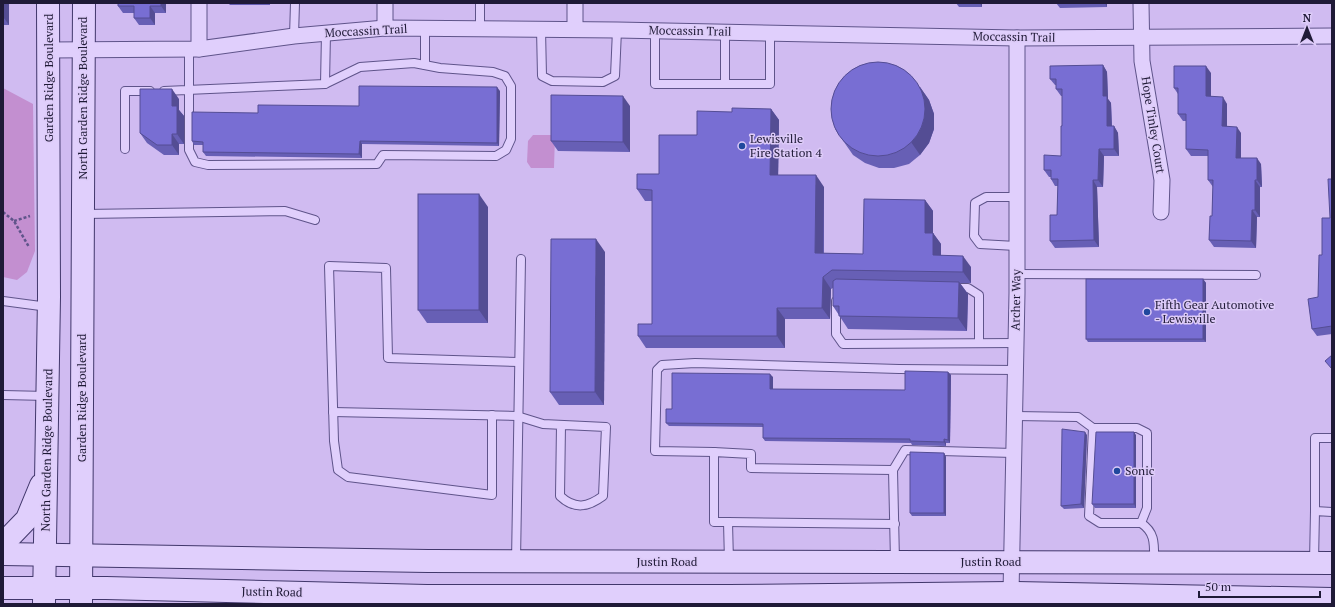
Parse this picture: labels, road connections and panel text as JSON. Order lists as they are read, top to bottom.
{
  "streets": {
    "main road": ["Garden Ridge Boulevard", "North Garden Ridge Boulevard", "Justin Road"],
    "street": ["Moccassin Trail", "Hope Tinley Court", "Archer Way"]
  },
  "crossings": [
    ["Moccassin Trail", "Garden Ridge Boulevard"],
    ["Moccassin Trail", "North Garden Ridge Boulevard"],
    ["Moccassin Trail", "Hope Tinley Court"],
    ["Moccassin Trail", "Archer Way"],
    ["Garden Ridge Boulevard", "North Garden Ridge Boulevard"],
    ["Garden Ridge Boulevard", "Justin Road"],
    ["North Garden Ridge Boulevard", "Justin Road"],
    ["Archer Way", "Justin Road"]
  ],
  "places": ["Lewisville Fire Station 4", "Fifth Gear Automotive - Lewisville", "Sonic"],
  "scale_bar": "50 m",
  "north": "top"
}
